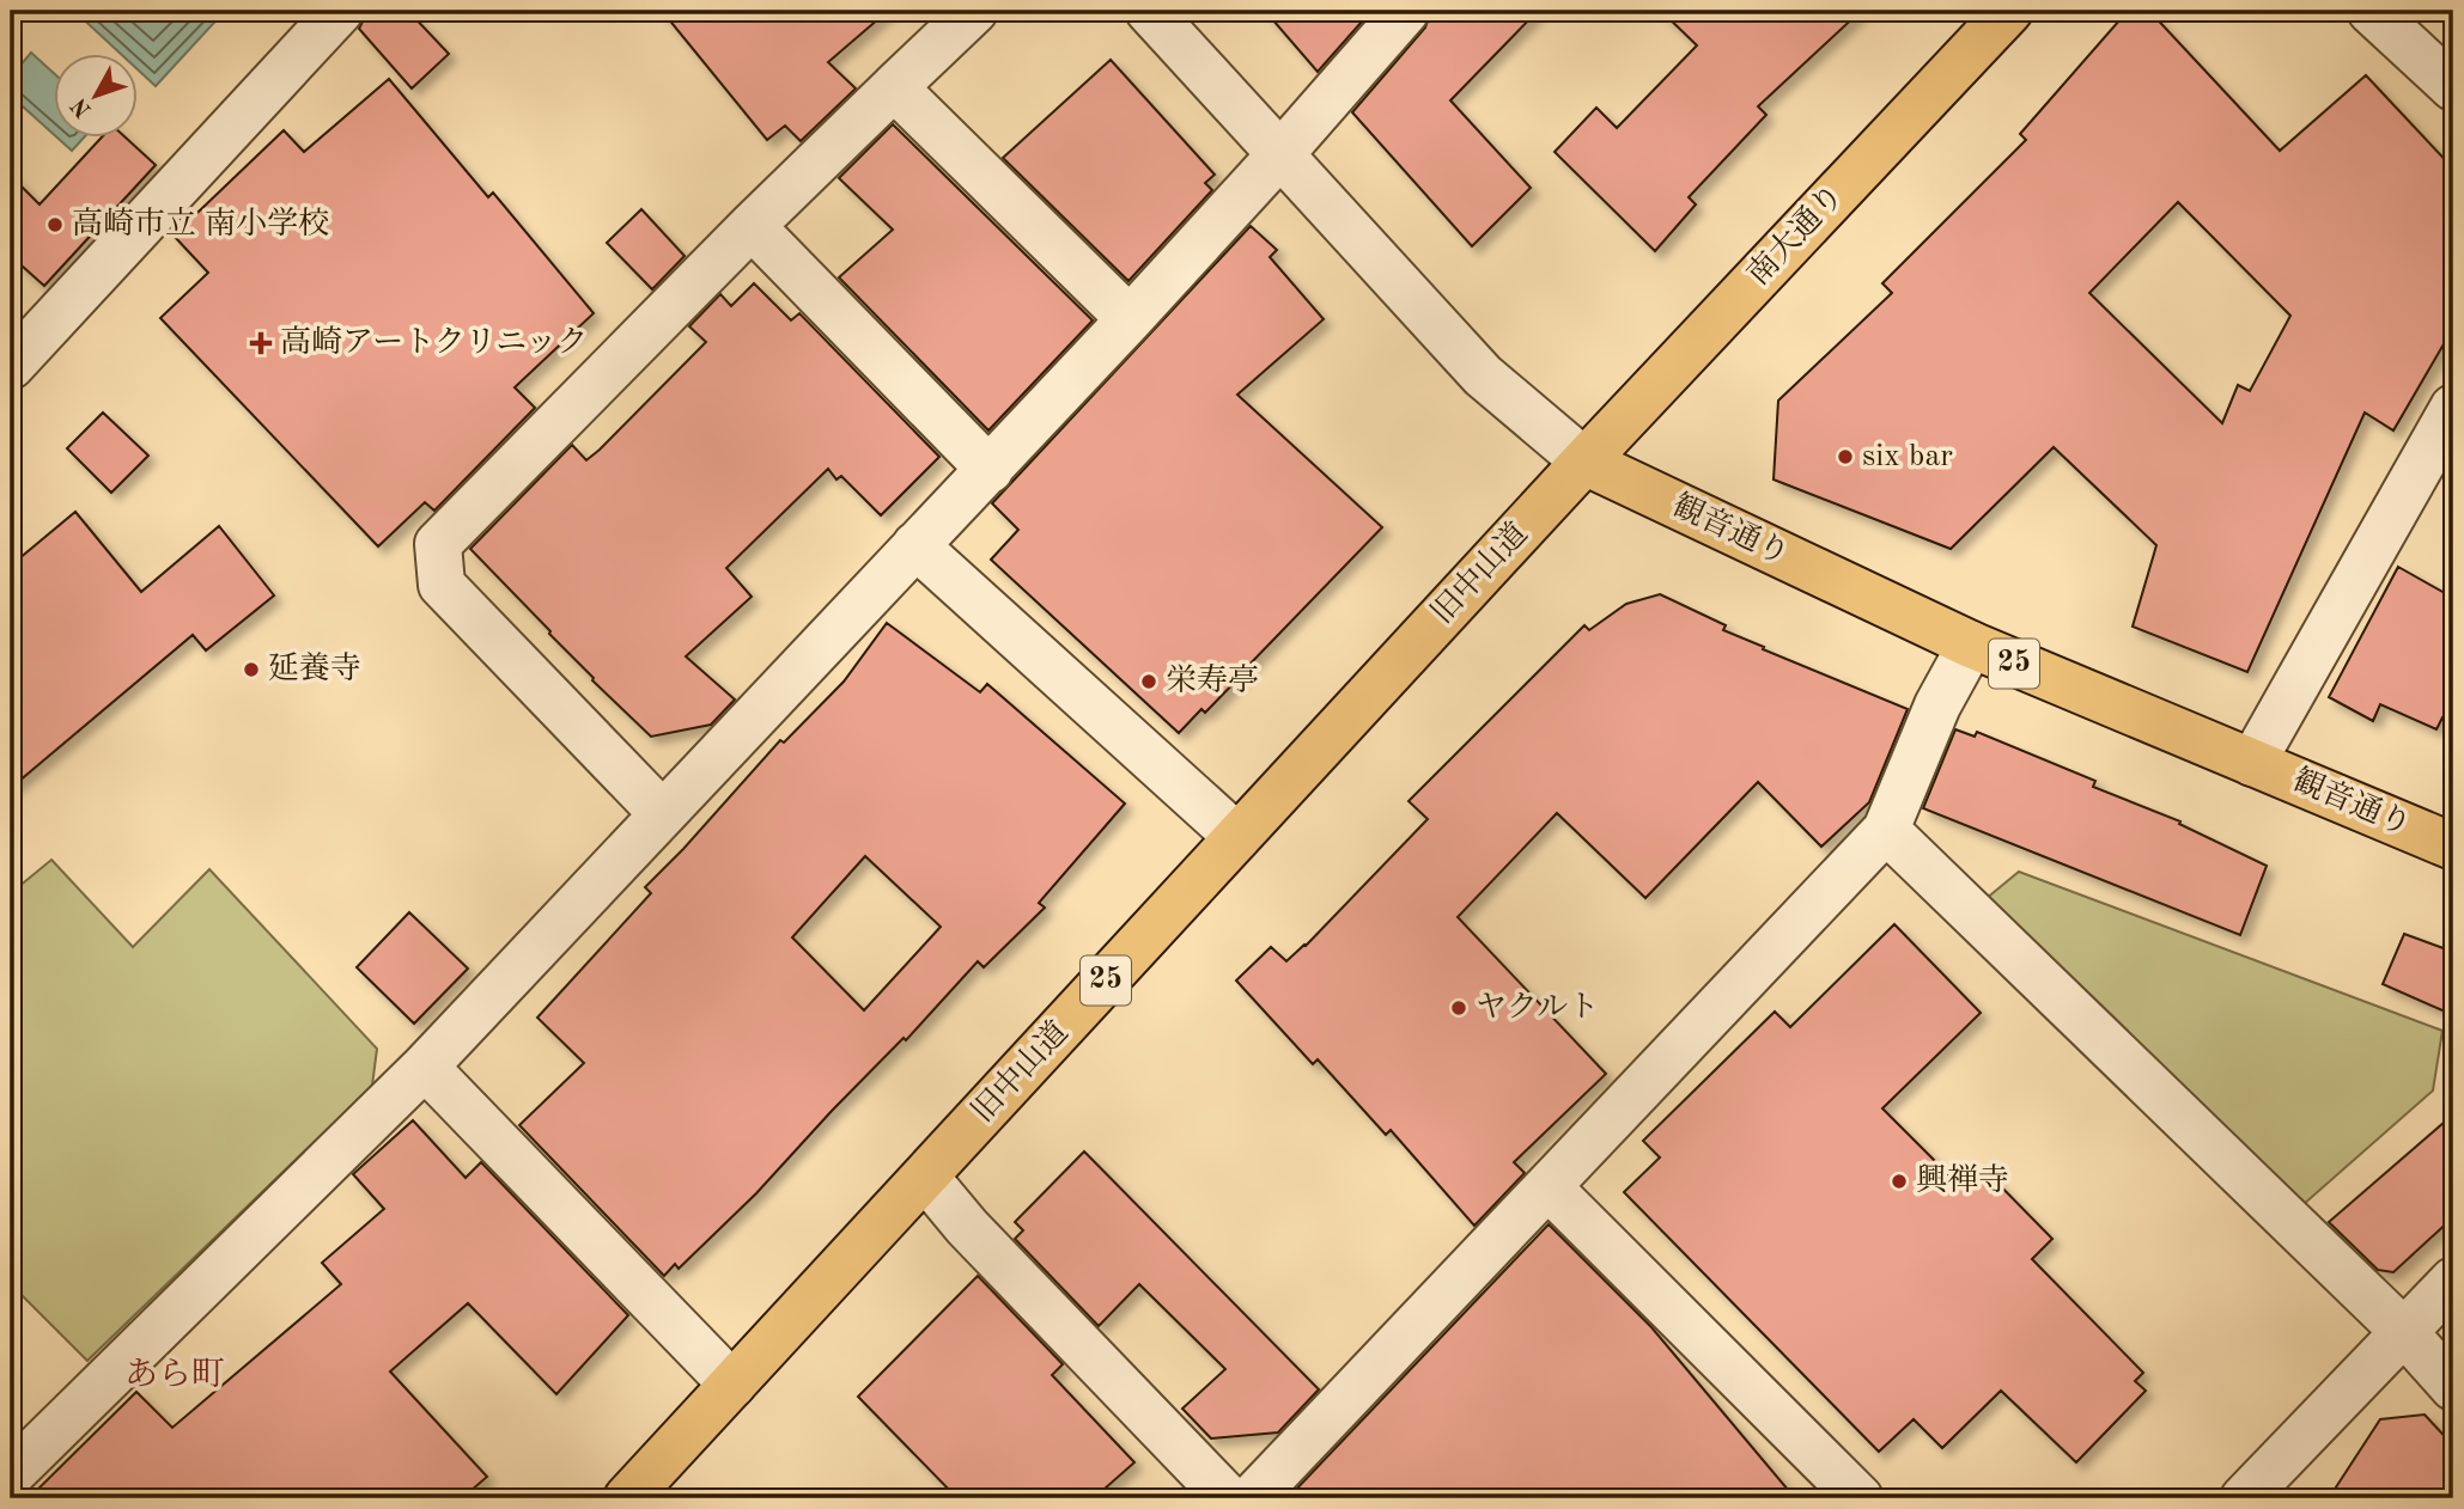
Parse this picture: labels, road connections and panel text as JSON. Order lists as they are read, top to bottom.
{
  "streets": {
    "main road": [
      "南大通り",
      "観音通り",
      "旧中山道",
      "25"
    ]
  },
  "crossings": [
    ["南大通り", "観音通り"],
    ["南大通り", "旧中山道"],
    ["観音通り", "旧中山道"]
  ],
  "districts": ["あら町"],
  "places": {
    "other": [
      "高崎市立 南小学校",
      "six bar",
      "延養寺",
      "栄寿亭",
      "ヤクルト",
      "興禅寺"
    ],
    "health": ["高崎アートクリニック"]
  },
  "north": "bottom left"
}
